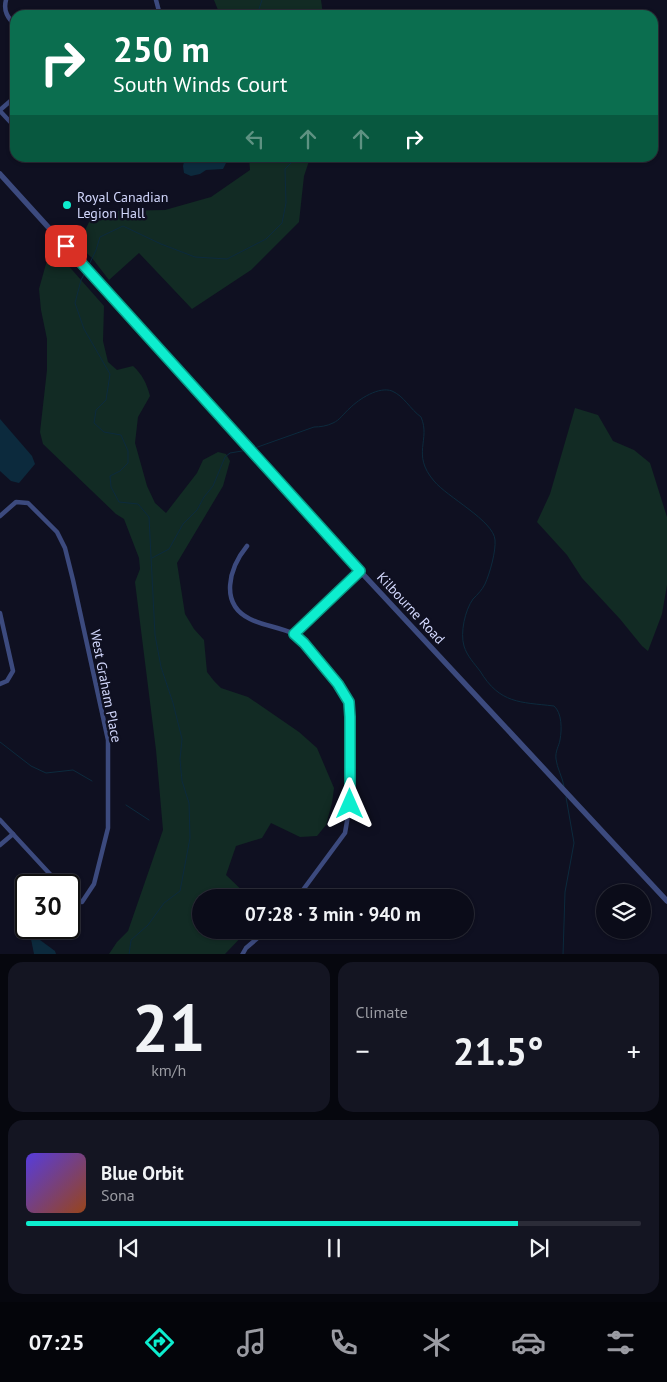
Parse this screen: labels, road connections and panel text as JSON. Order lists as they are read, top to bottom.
{
  "streets": {
    "street": ["Kilbourne Road", "West Graham Place"]
  },
  "places": ["Royal Canadian Legion Hall"],
  "page": {
    "turn": ["250 m", "South Winds Court"],
    "limit": "30",
    "trip": "07:28 · 3 min · 940 m",
    "tile": [
      ["21", "km/h"],
      "Climate"
    ],
    "heat": ["−", "21.5°", "+"],
    "song": ["Blue Orbit", "Sona"],
    "tabs": "07:25"
  }
}
